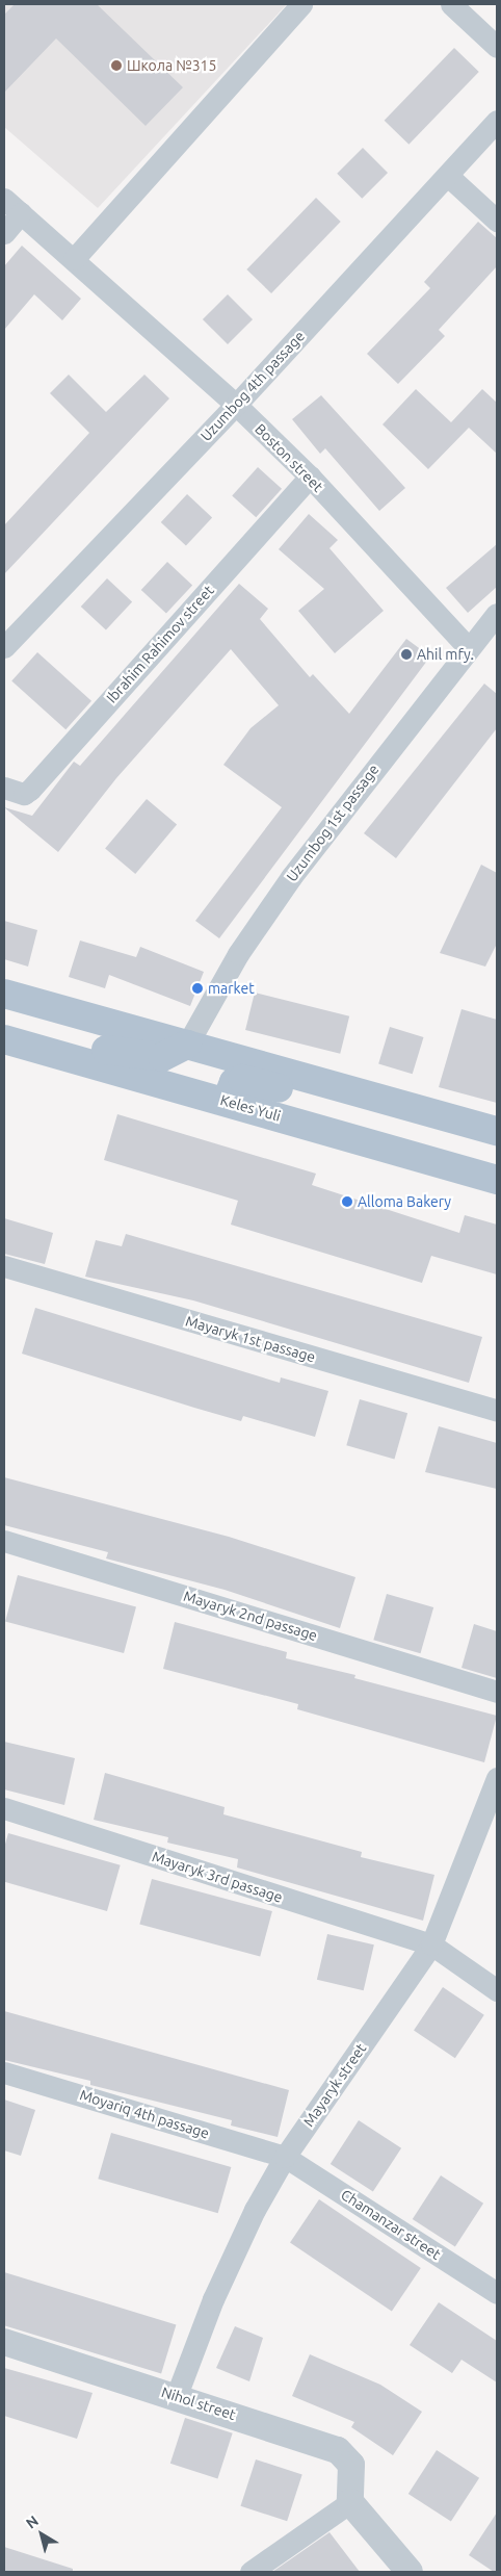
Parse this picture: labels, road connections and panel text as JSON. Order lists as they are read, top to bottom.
{
  "streets": {
    "main road": ["Keles Yuli"],
    "street": [
      "Uzumbog 4th passage",
      "Boston street",
      "Ibrahim Rahimov street",
      "Uzumbog 1st passage",
      "Mayaryk 1st passage",
      "Mayaryk 2nd passage",
      "Mayaryk 3rd passage",
      "Mayaryk street",
      "Moyariq 4th passage",
      "Chamanzar street",
      "Nihol street"
    ]
  },
  "crossings": [
    ["Uzumbog 4th passage", "Boston street"],
    ["Boston street", "Ibrahim Rahimov street"],
    ["Boston street", "Uzumbog 1st passage"],
    ["Mayaryk 3rd passage", "Mayaryk street"],
    ["Mayaryk street", "Moyariq 4th passage"],
    ["Mayaryk street", "Chamanzar street"],
    ["Mayaryk street", "Nihol street"],
    ["Moyariq 4th passage", "Chamanzar street"]
  ],
  "places": [
    "Школа №315",
    "Ahil mfy.",
    "market",
    "Alloma Bakery"
  ],
  "north": "top left"
}
